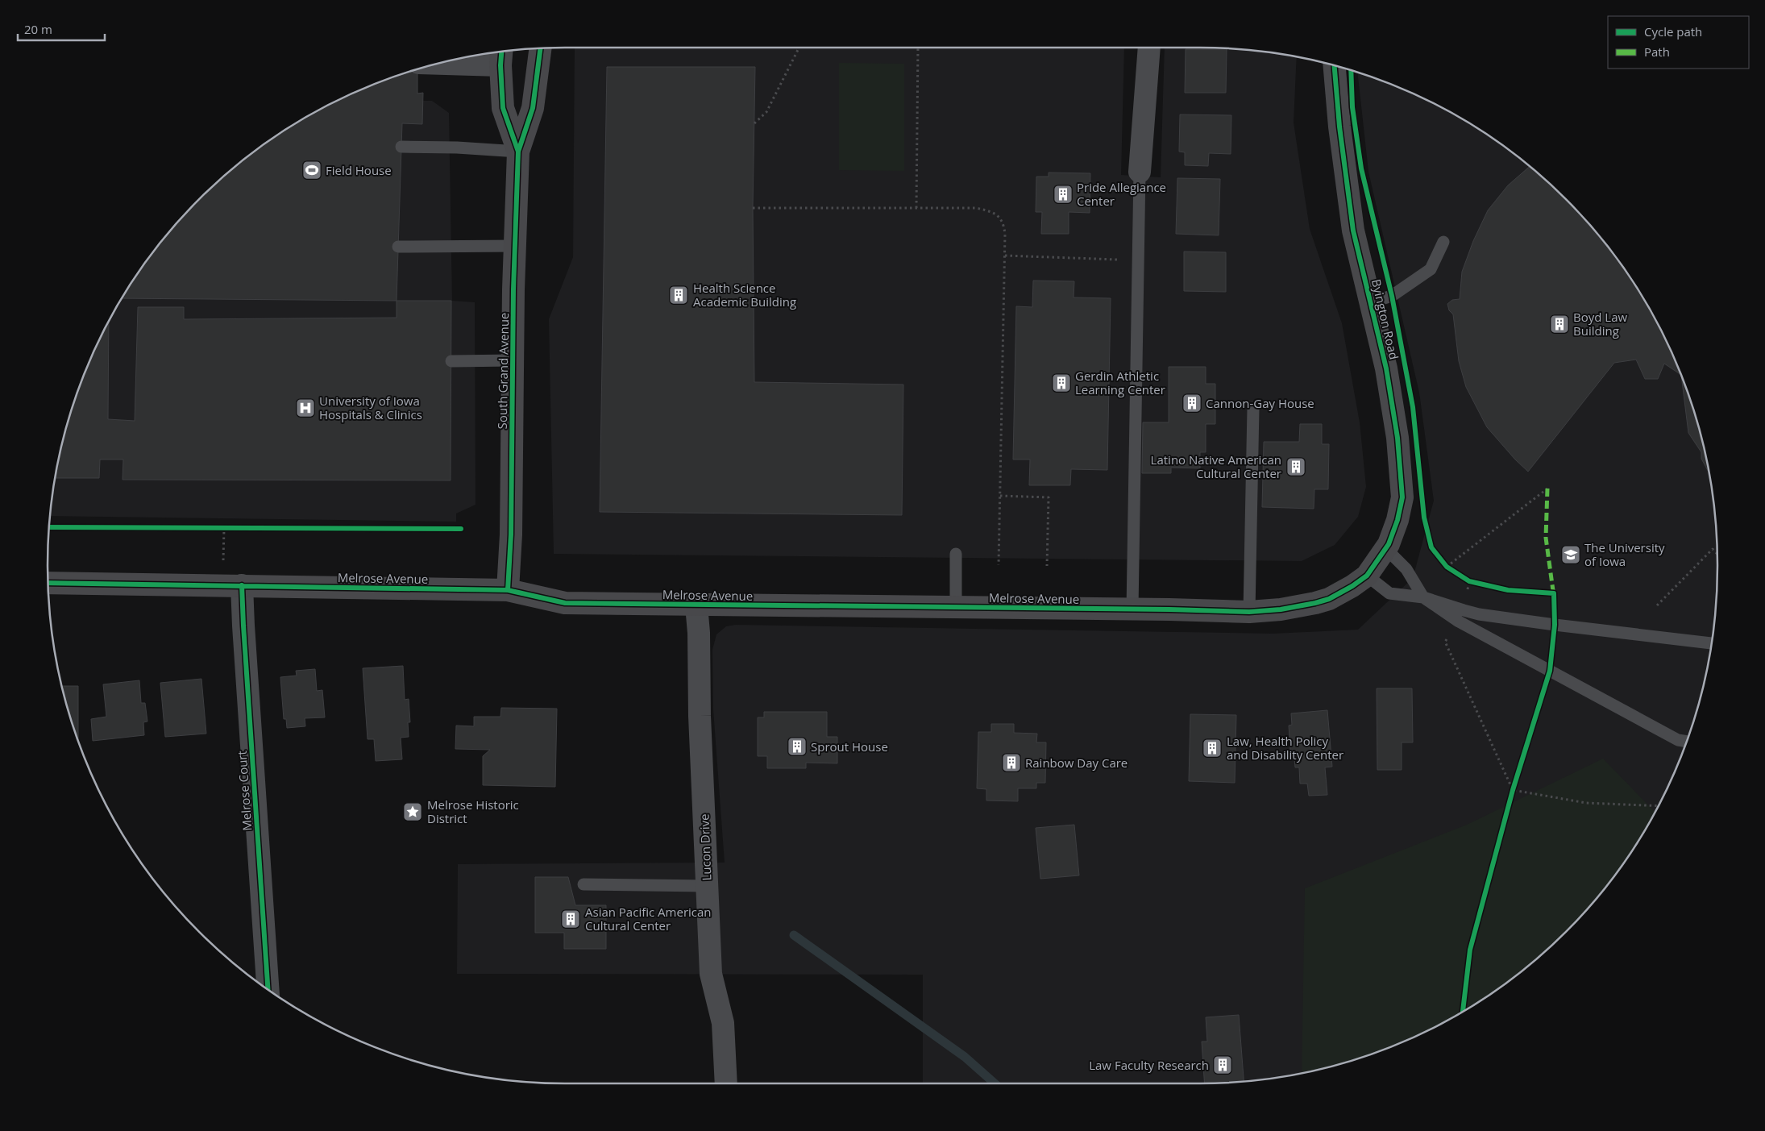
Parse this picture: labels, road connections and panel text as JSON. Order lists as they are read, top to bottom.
{
  "streets": {
    "main road": ["Byington Road", "South Grand Avenue", "Melrose Avenue"],
    "street": ["Melrose Court", "Lucon Drive"]
  },
  "crossings": [
    ["Byington Road", "Melrose Avenue"],
    ["South Grand Avenue", "Melrose Avenue"],
    ["Melrose Avenue", "Melrose Court"],
    ["Melrose Avenue", "Lucon Drive"]
  ],
  "places": {
    "sports": ["Field House"],
    "building": [
      "Pride Allegiance Center",
      "Health Science Academic Building",
      "Boyd Law Building",
      "Gerdin Athletic Learning Center",
      "Cannon-Gay House",
      "Latino Native American Cultural Center",
      "Sprout House",
      "Law, Health Policy and Disability Center",
      "Rainbow Day Care",
      "Asian Pacific American Cultural Center",
      "Law Faculty Research"
    ],
    "hospital": ["University of Iowa Hospitals & Clinics"],
    "school or university": ["The University of Iowa"],
    "place": ["Melrose Historic District"]
  },
  "legend": ["Cycle path", "Path"],
  "scale_bar": "20 m"
}
